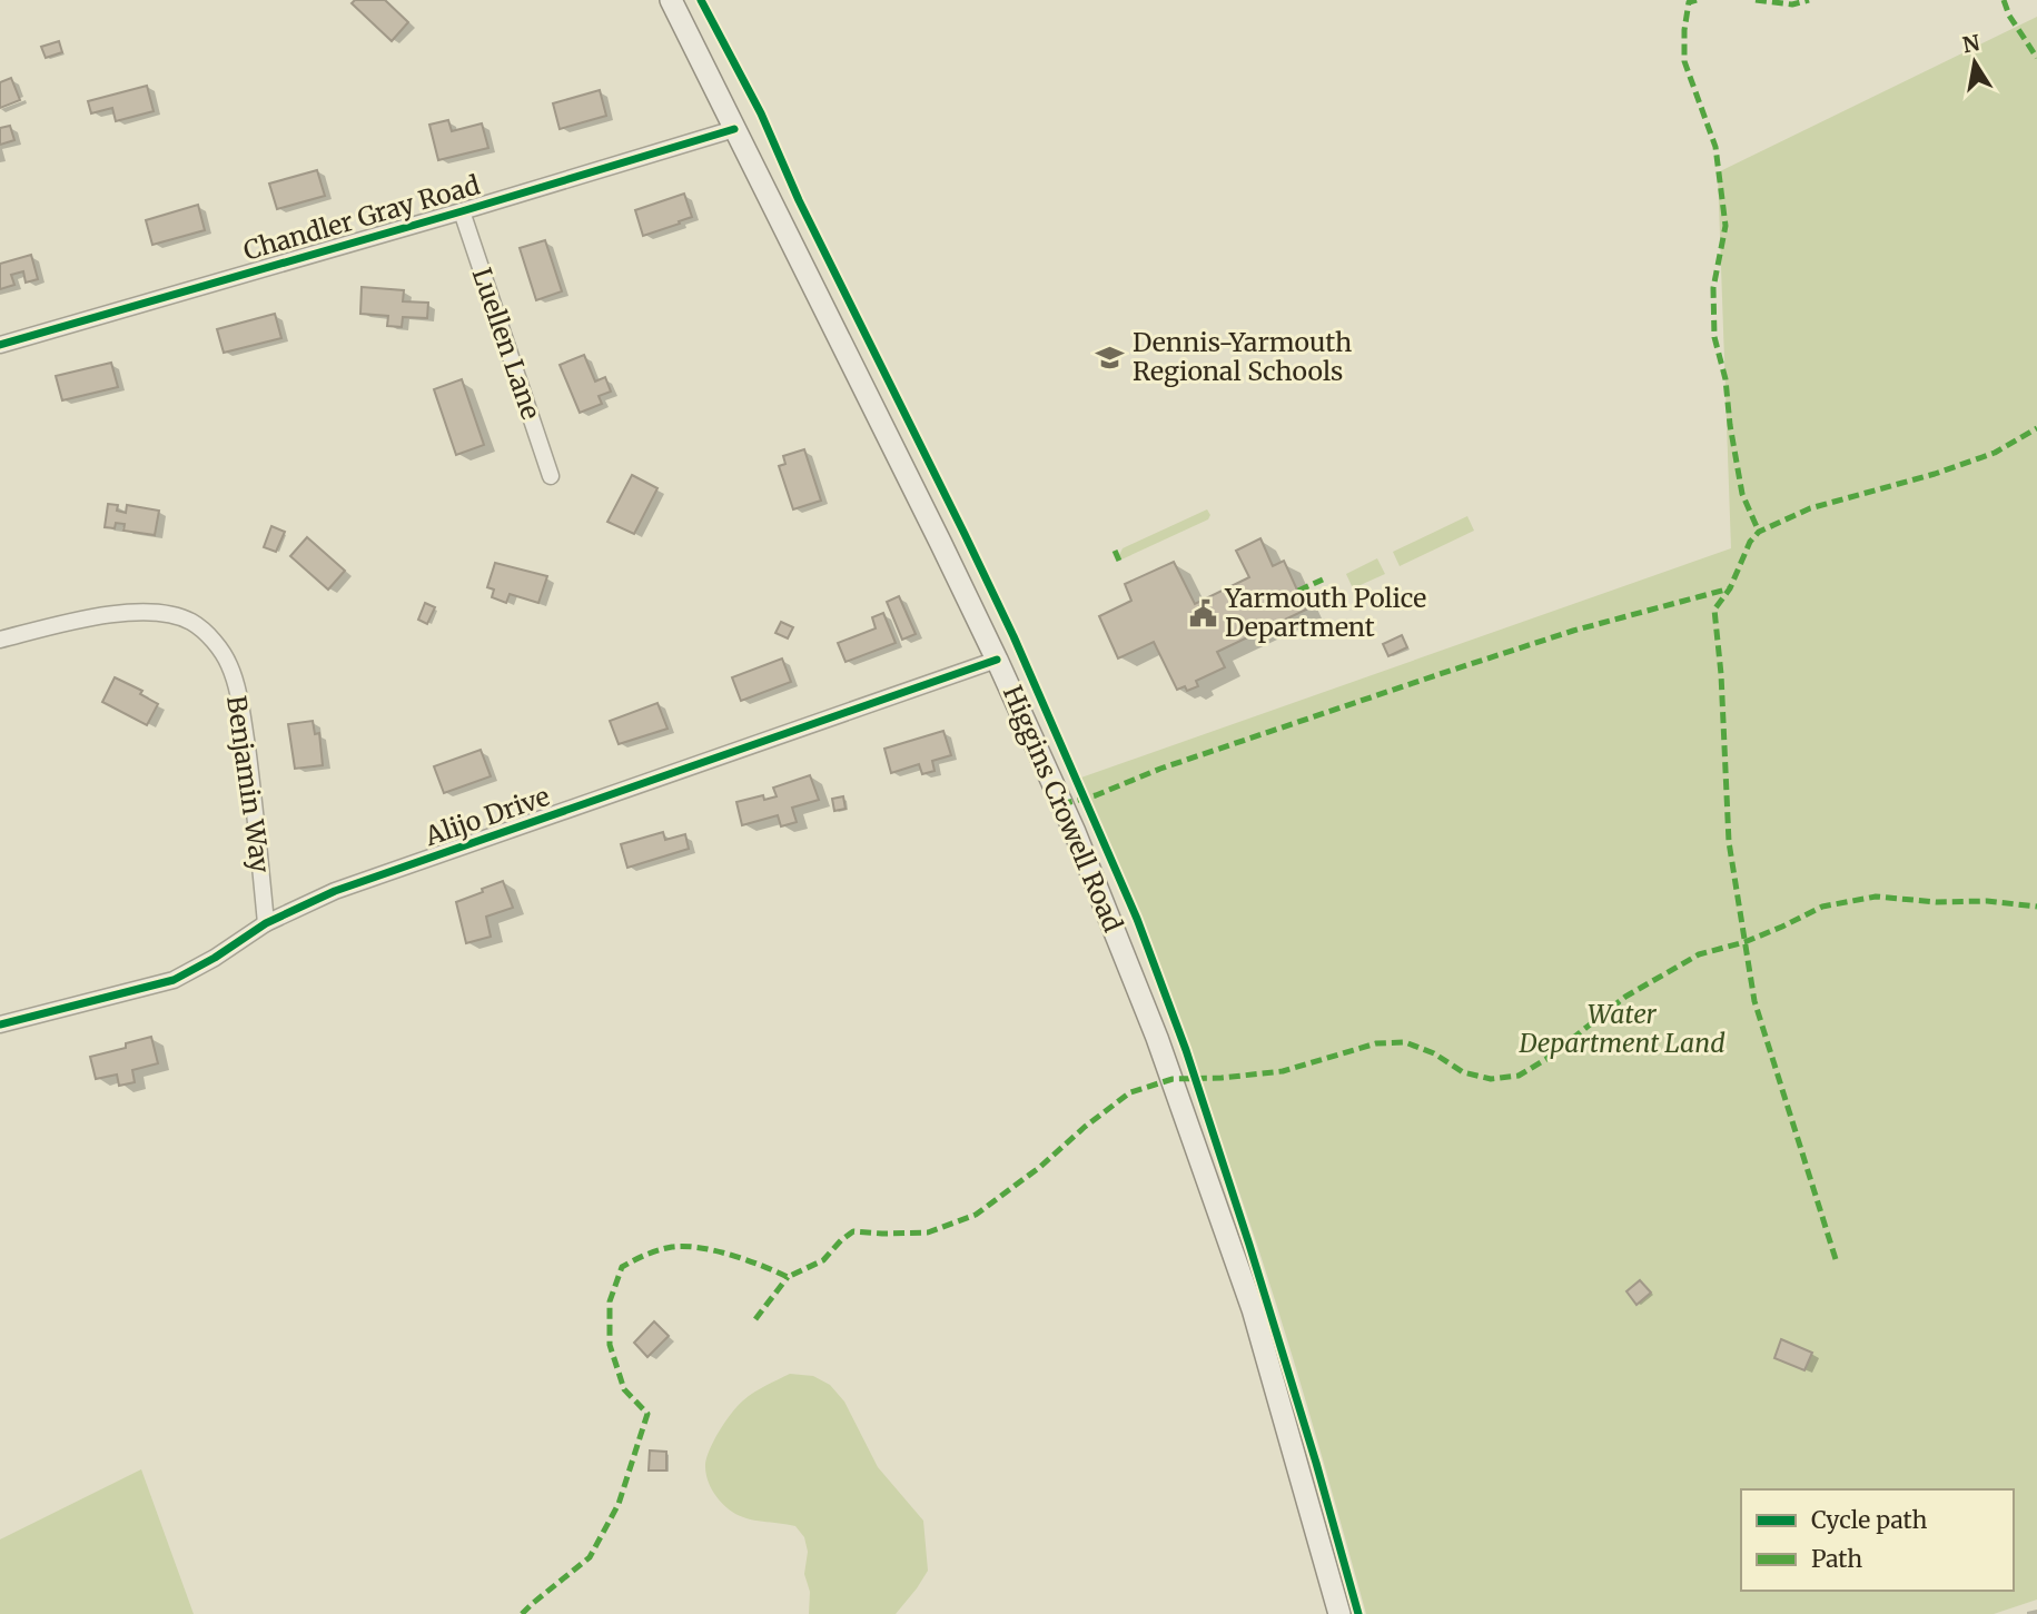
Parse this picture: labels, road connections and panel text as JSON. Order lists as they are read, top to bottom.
{
  "streets": {
    "main road": ["Higgins Crowell Road"],
    "street": [
      "Chandler Gray Road",
      "Luellen Lane",
      "Benjamin Way",
      "Alijo Drive"
    ]
  },
  "crossings": [
    ["Chandler Gray Road", "Luellen Lane"],
    ["Chandler Gray Road", "Higgins Crowell Road"],
    ["Benjamin Way", "Alijo Drive"],
    ["Higgins Crowell Road", "Alijo Drive"]
  ],
  "parks": ["Water Department Land"],
  "places": {
    "school or university": ["Dennis-Yarmouth Regional Schools"],
    "public building": ["Yarmouth Police Department"]
  },
  "legend": ["Cycle path", "Path"],
  "north": "top"
}
